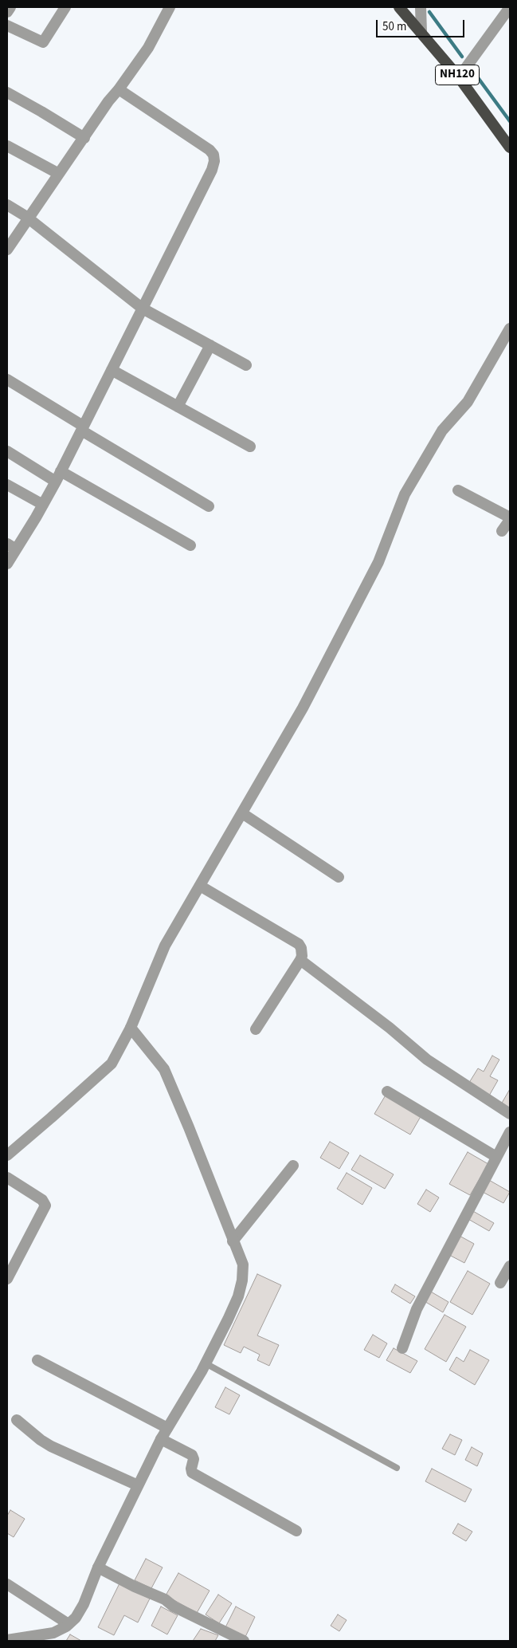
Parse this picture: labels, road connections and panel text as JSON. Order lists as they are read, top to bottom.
{
  "streets": {
    "highway": ["NH120"]
  },
  "scale_bar": "50 m"
}
